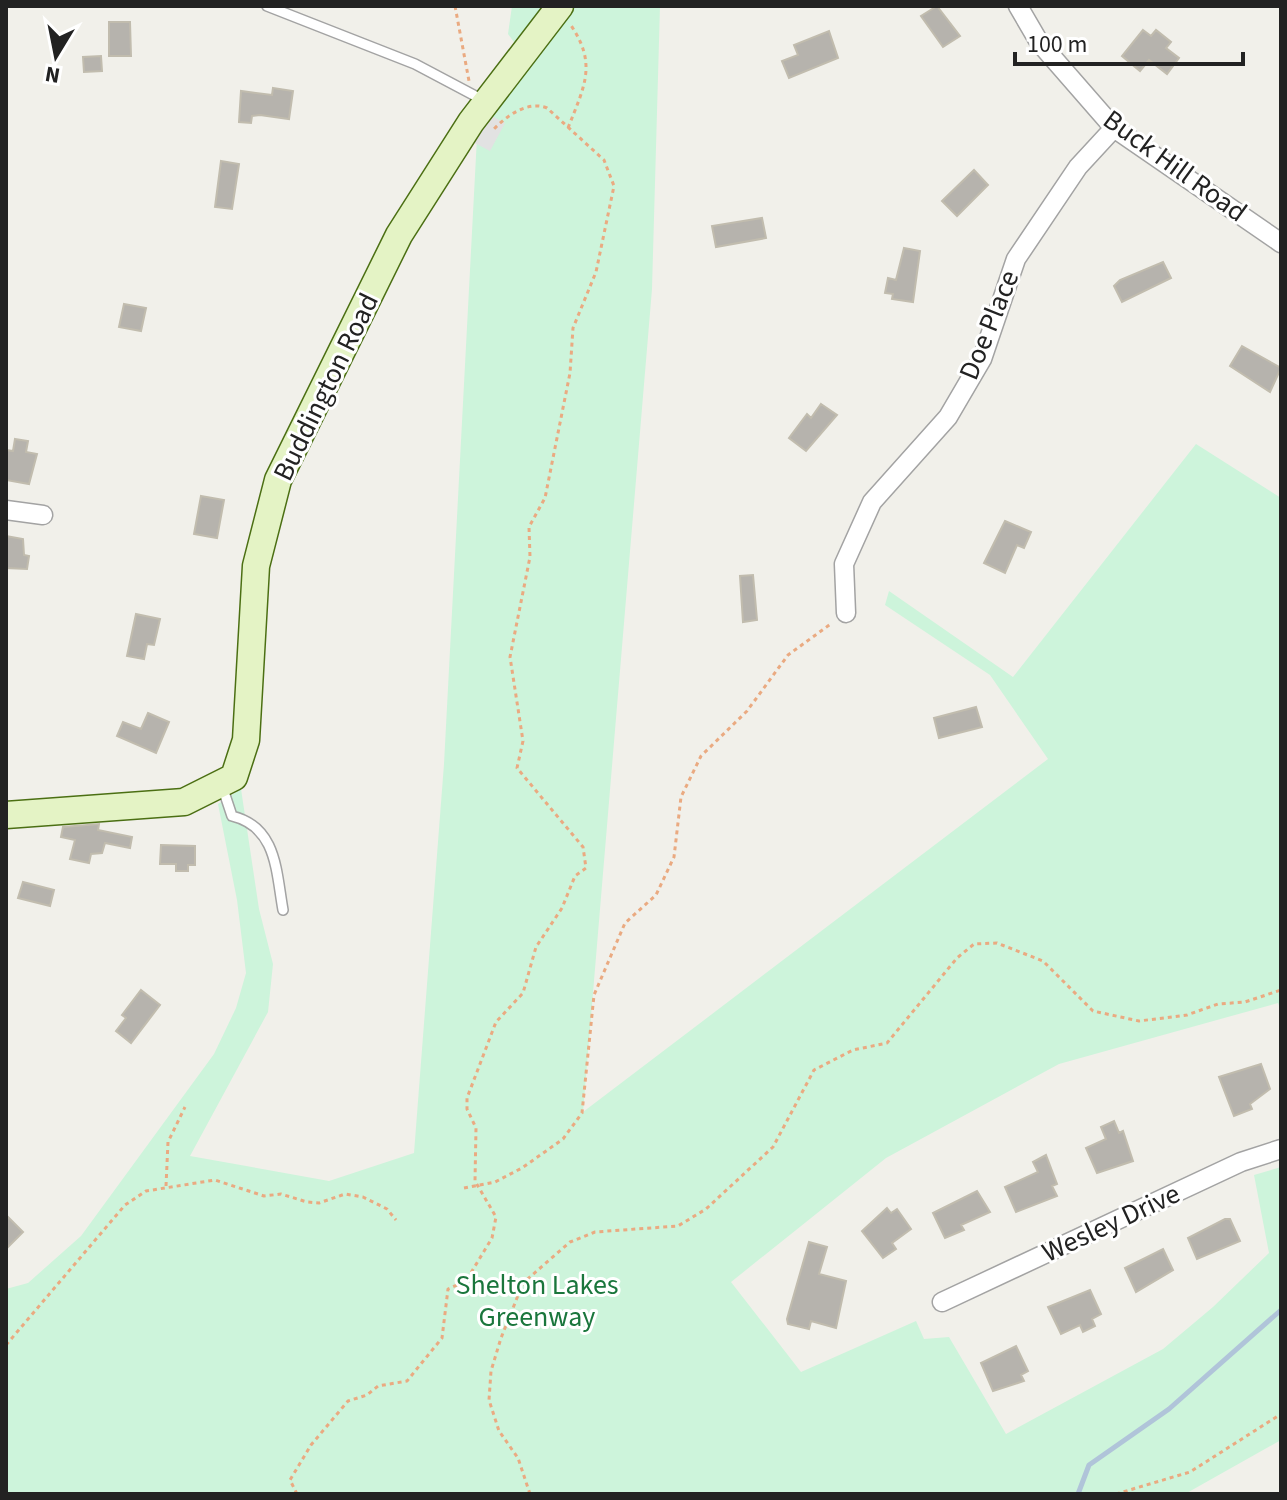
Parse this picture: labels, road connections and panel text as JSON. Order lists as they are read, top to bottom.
{
  "streets": {
    "street": [
      "Buck Hill Road",
      "Doe Place",
      "Buddington Road",
      "Wesley Drive"
    ]
  },
  "crossings": [
    ["Buck Hill Road", "Doe Place"]
  ],
  "parks": ["Shelton Lakes Greenway"],
  "scale_bar": "100 m",
  "north": "bottom"
}
